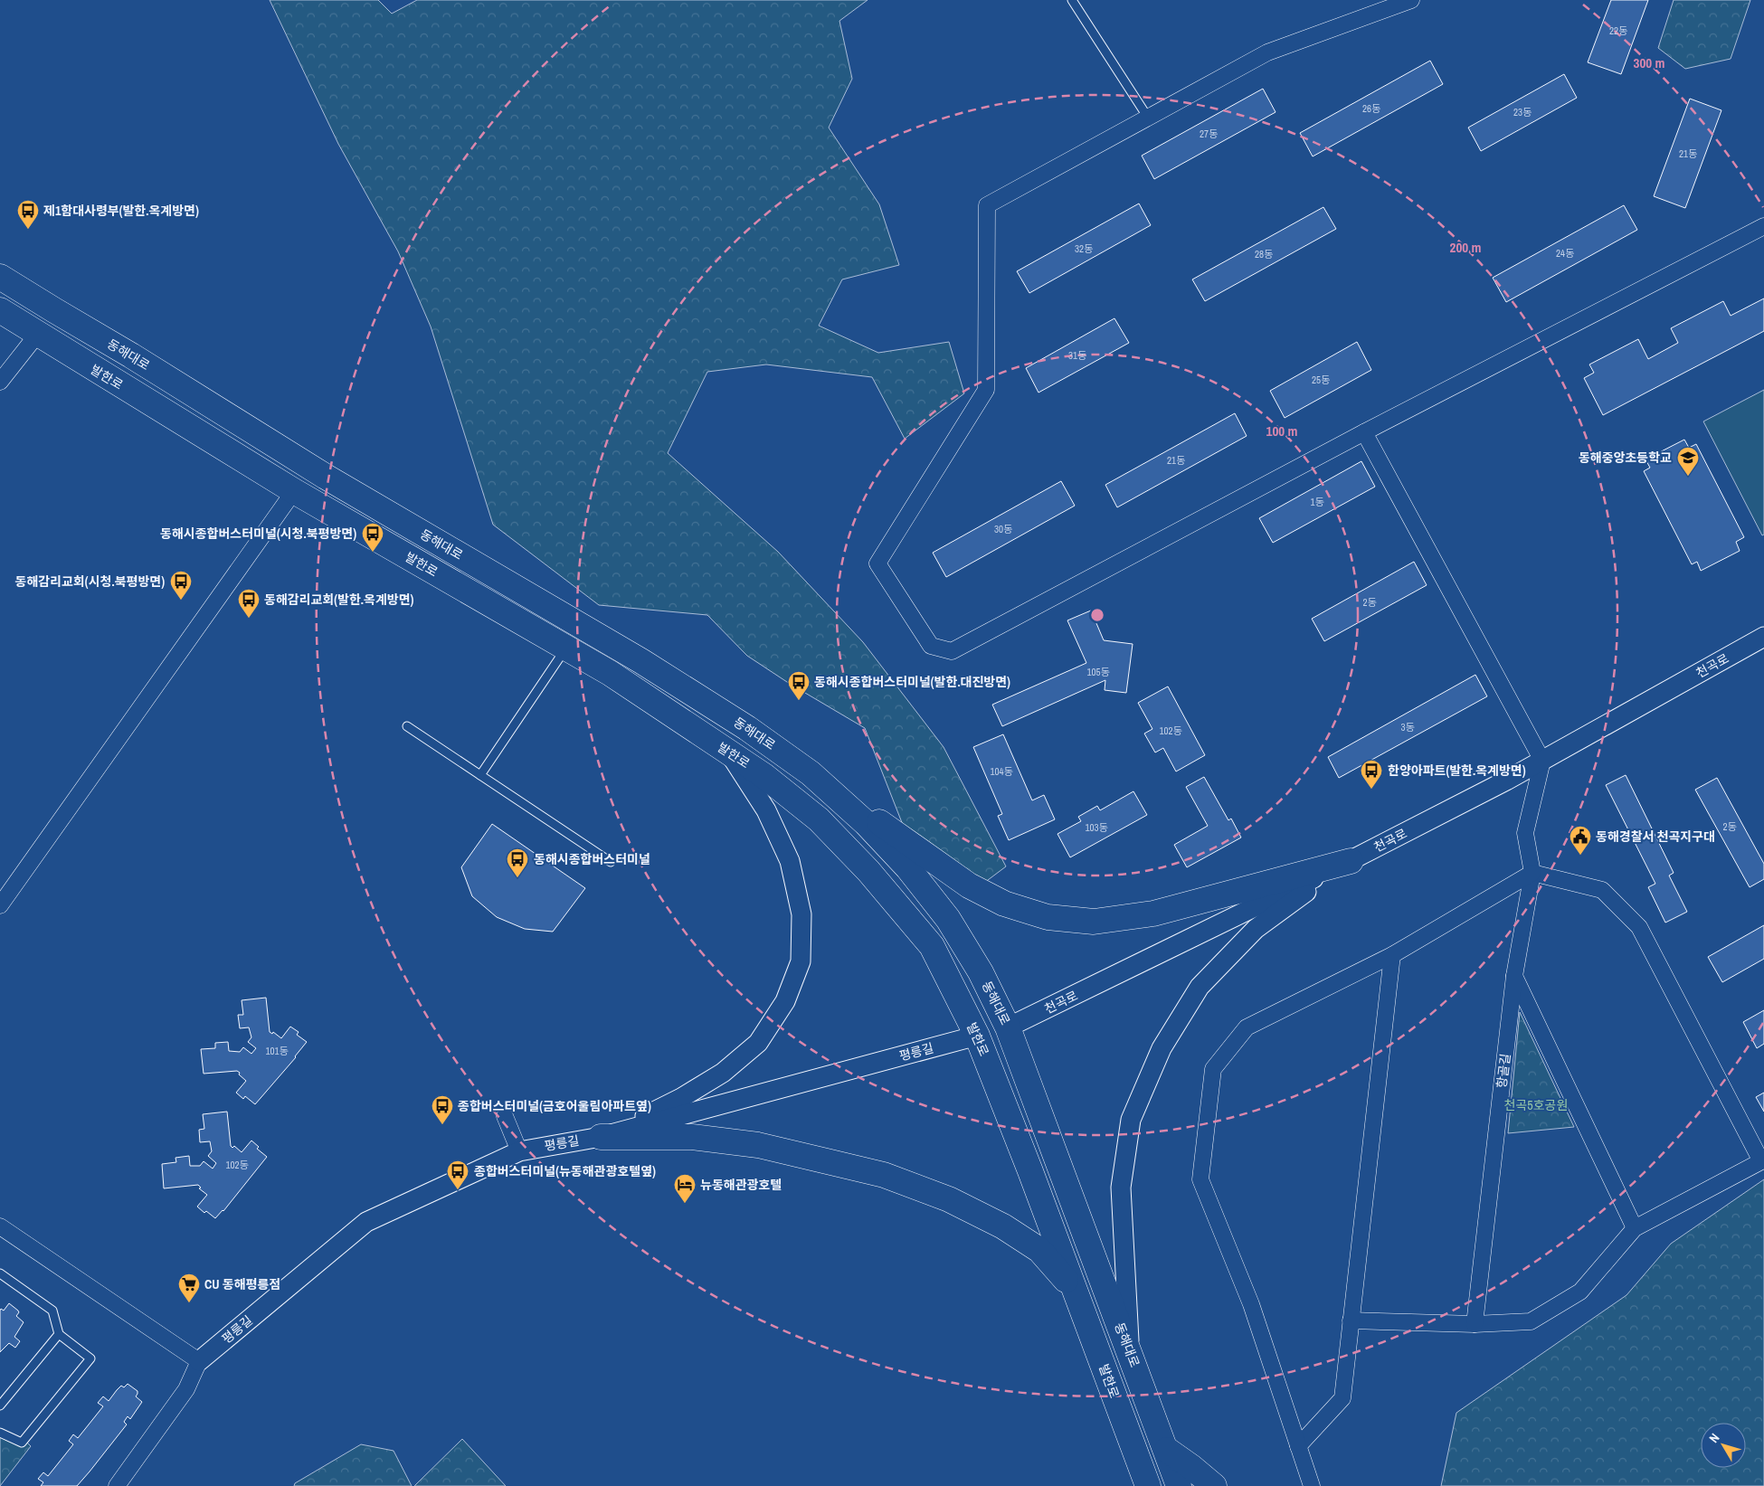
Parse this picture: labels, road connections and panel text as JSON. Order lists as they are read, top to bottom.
{
  "streets": {
    "main road": ["동해대로", "발한로"],
    "street": ["천곡로", "평릉길", "항골길"]
  },
  "crossings": [
    ["동해대로", "천곡로"],
    ["발한로", "평릉길"]
  ],
  "parks": ["천곡5호공원"],
  "places": {
    "bus stop": [
      "제1함대사령부(발한.옥계방면)",
      "동해시종합버스터미널(시청.북평방면)",
      "동해감리교회(시청.북평방면)",
      "동해감리교회(발한.옥계방면)",
      "동해시종합버스터미널(발한.대진방면)",
      "한양아파트(발한.옥계방면)",
      "동해시종합버스터미널",
      "종합버스터미널(금호어울림아파트옆)",
      "종합버스터미널(뉴동해관광호텔옆)"
    ],
    "school or university": ["동해중앙초등학교"],
    "public building": ["동해경찰서 천곡지구대"],
    "hotel": ["뉴동해관광호텔"],
    "supermarket": ["CU 동해평릉점"]
  },
  "house_numbers": [
    "22동",
    "26동",
    "23동",
    "27동",
    "21동",
    "32동",
    "24동",
    "28동",
    "31동",
    "25동",
    "21동",
    "1동",
    "30동",
    "2동",
    "105동",
    "3동",
    "102동",
    "104동",
    "2동",
    "103동",
    "101동",
    "102동"
  ],
  "north": "top left",
  "rings": ["300 m", "200 m", "100 m"]
}
